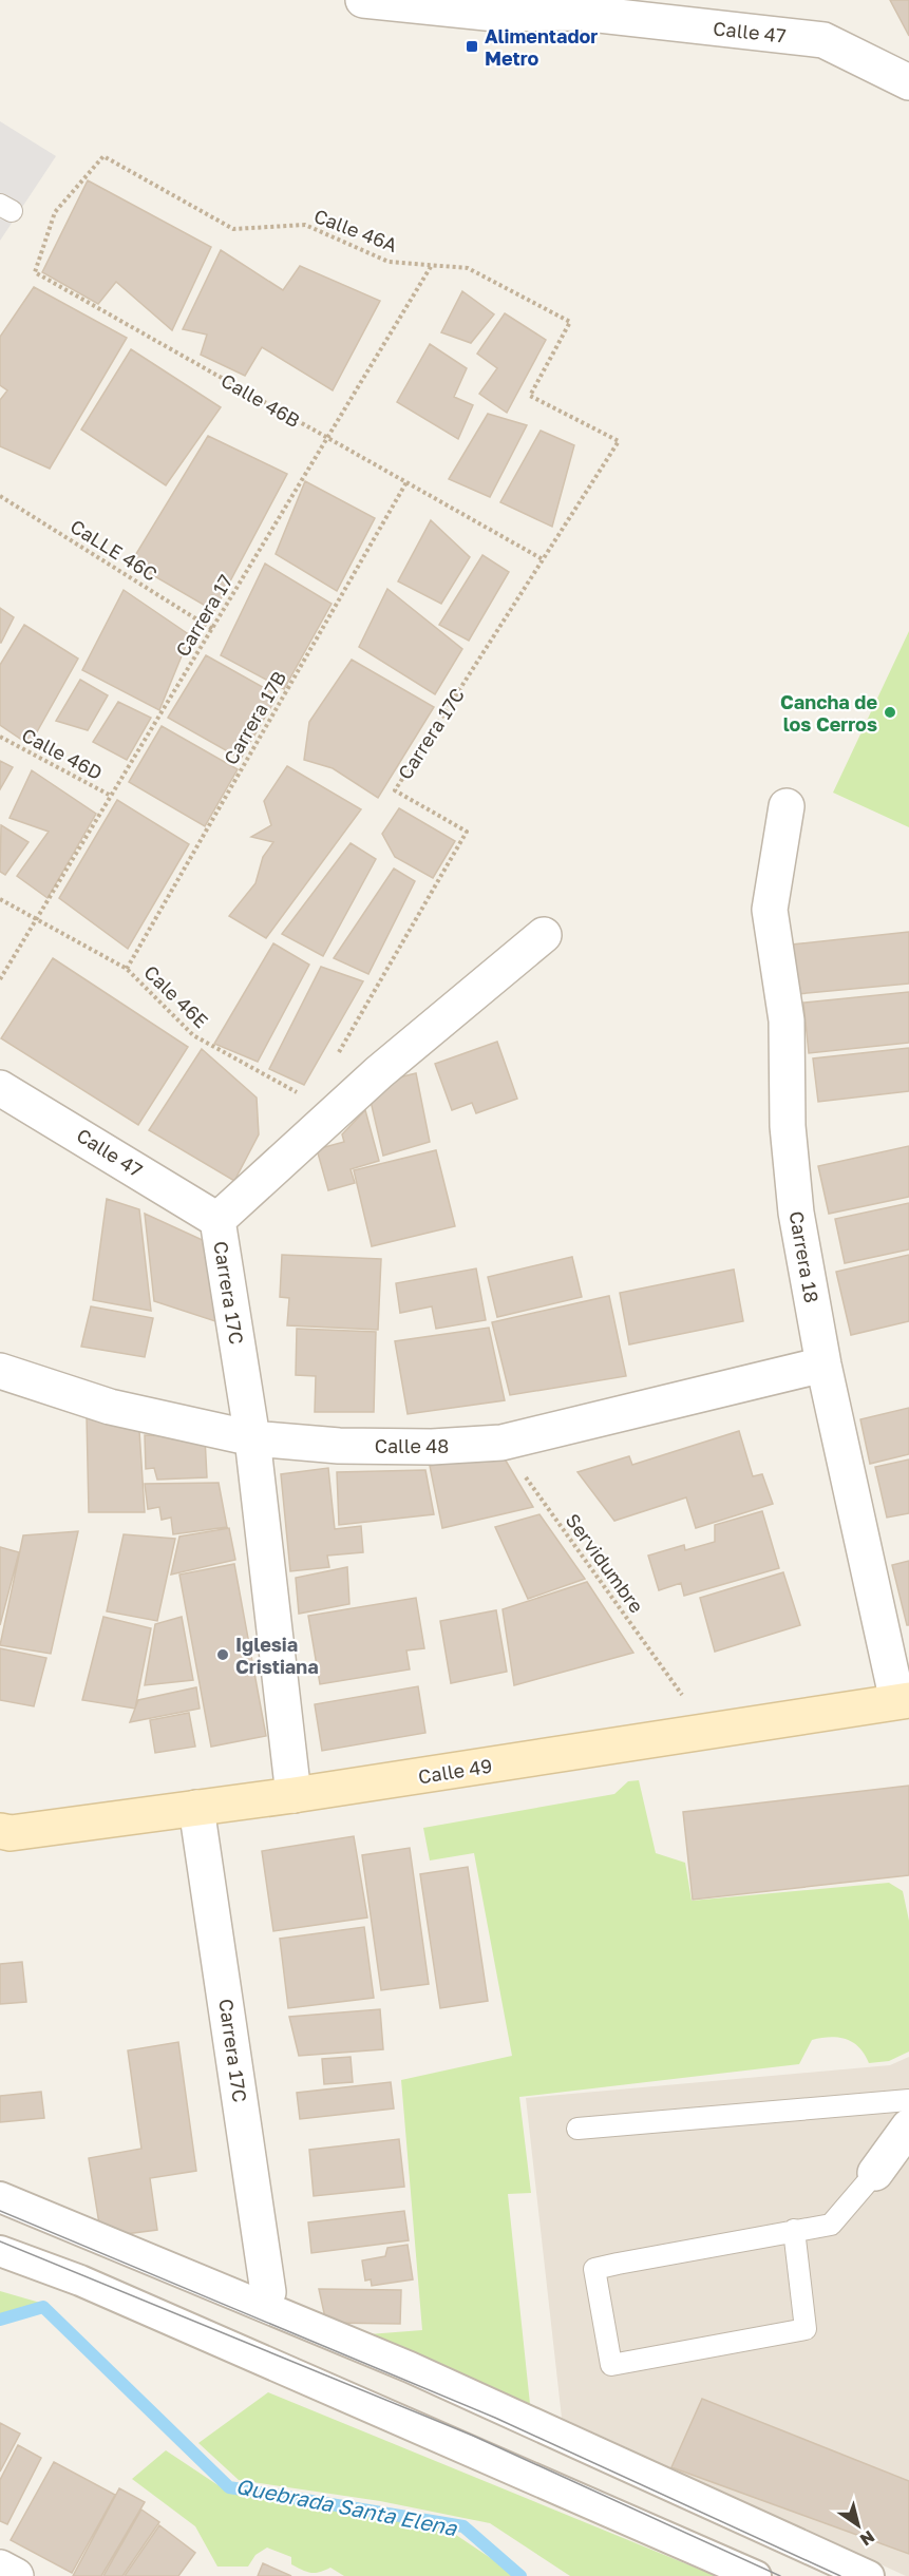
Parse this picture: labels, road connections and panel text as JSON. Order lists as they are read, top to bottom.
{
  "streets": {
    "main road": ["Calle 49"],
    "street": [
      "Calle 47",
      "Carrera 17C",
      "Carrera 18",
      "Calle 48"
    ],
    "path": [
      "Calle 46A",
      "Calle 46B",
      "CaLLE 46C",
      "Carrera 17",
      "Carrera 17B",
      "Calle 46D",
      "Cale 46E",
      "Servidumbre"
    ]
  },
  "crossings": [
    ["Calle 47", "Carrera 17C"],
    ["Calle 46A", "Calle 46B"],
    ["Calle 46A", "Carrera 17"],
    ["Calle 46A", "Carrera 17C"],
    ["Calle 46B", "Carrera 17"],
    ["Calle 46B", "Carrera 17B"],
    ["Calle 46B", "Carrera 17C"],
    ["CaLLE 46C", "Carrera 17"],
    ["Carrera 17", "Calle 46D"],
    ["Carrera 17", "Cale 46E"],
    ["Carrera 17B", "Cale 46E"],
    ["Carrera 17C", "Cale 46E"],
    ["Carrera 17C", "Calle 48"],
    ["Carrera 17C", "Calle 49"],
    ["Carrera 18", "Calle 48"],
    ["Carrera 18", "Calle 49"],
    ["Calle 48", "Servidumbre"]
  ],
  "water": ["Quebrada Santa Elena"],
  "places": {
    "transit": ["Alimentador Metro"],
    "other": ["Cancha de los Cerros", "Iglesia Cristiana"]
  },
  "north": "bottom right"
}
